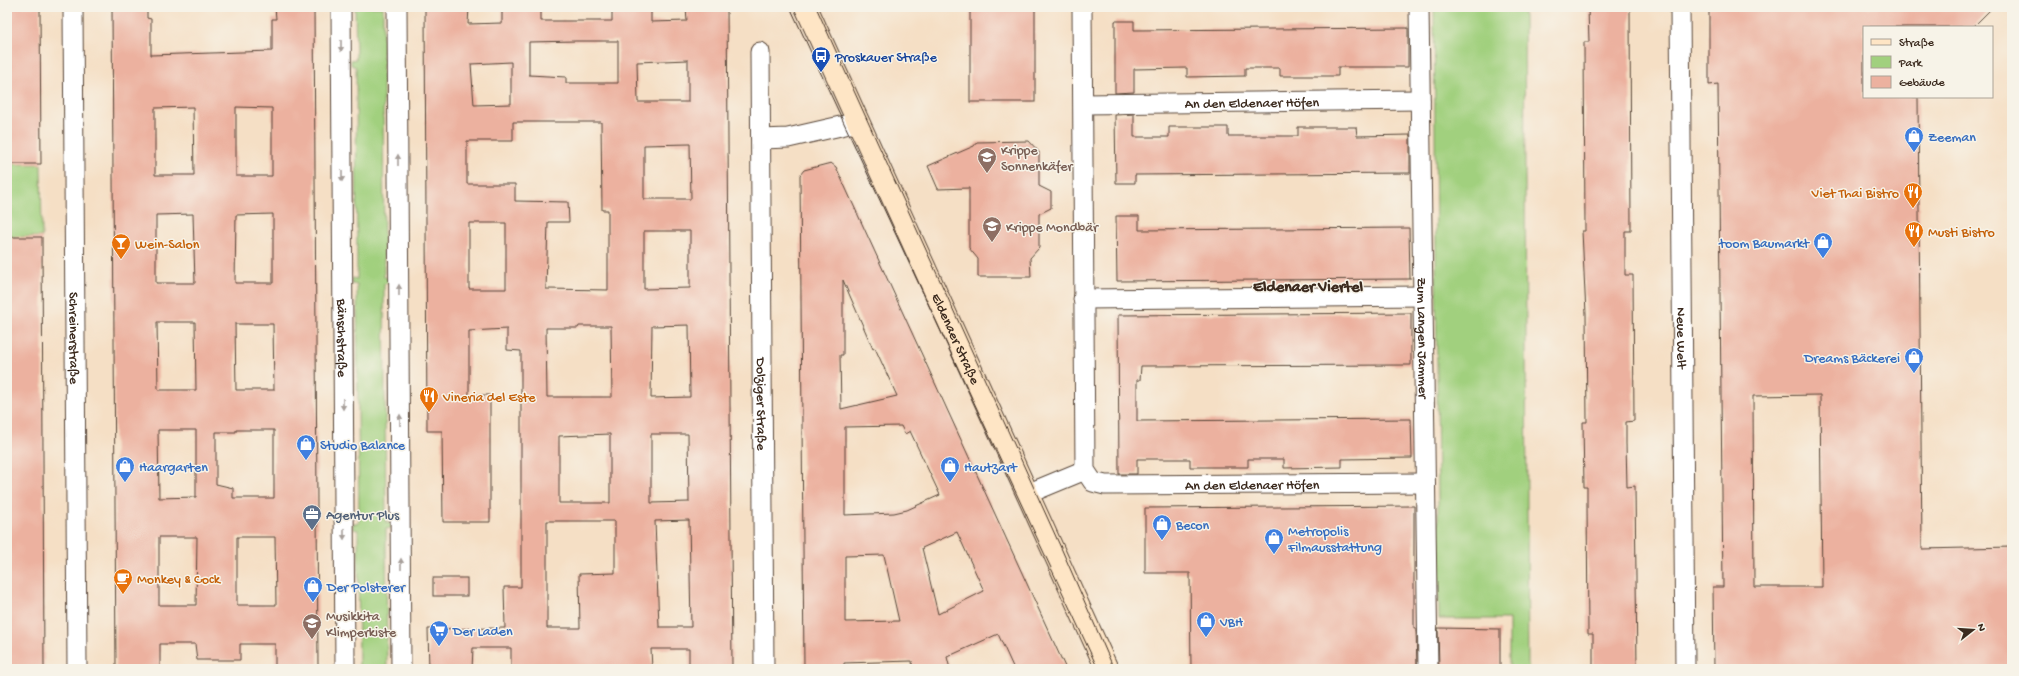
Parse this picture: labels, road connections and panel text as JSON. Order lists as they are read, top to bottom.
{
  "streets": {
    "street": [
      "An den Eldenaer Höfen",
      "Schreinerstraße",
      "Bänschstraße",
      "Eldenaer Straße",
      "Zum Langen Jammer",
      "Neue Welt",
      "Dolziger Straße"
    ]
  },
  "crossings": [
    ["An den Eldenaer Höfen", "Zum Langen Jammer"]
  ],
  "districts": ["Eldenaer Viertel"],
  "places": {
    "bus stop": ["Proskauer Straße"],
    "shop": [
      "Zeeman",
      "toom Baumarkt",
      "Dreams Bäckerei",
      "Studio Balance",
      "Haargarten",
      "Hautzart",
      "Becon",
      "Metropolis Filmausstattung",
      "Der Polsterer",
      "VBH"
    ],
    "school or university": ["Krippe Sonnenkäfer", "Krippe Mondbär", "Musikkita Klimperkiste"],
    "restaurant": ["Viet Thai Bistro", "Musti Bistro", "Vineria del Este"],
    "bar": ["Wein-Salon"],
    "office": ["Agentur Plus"],
    "cafe": ["Monkey & Cock"],
    "supermarket": ["Der Laden"]
  },
  "legend": ["Straße", "Park", "Gebäude"],
  "north": "right"
}
